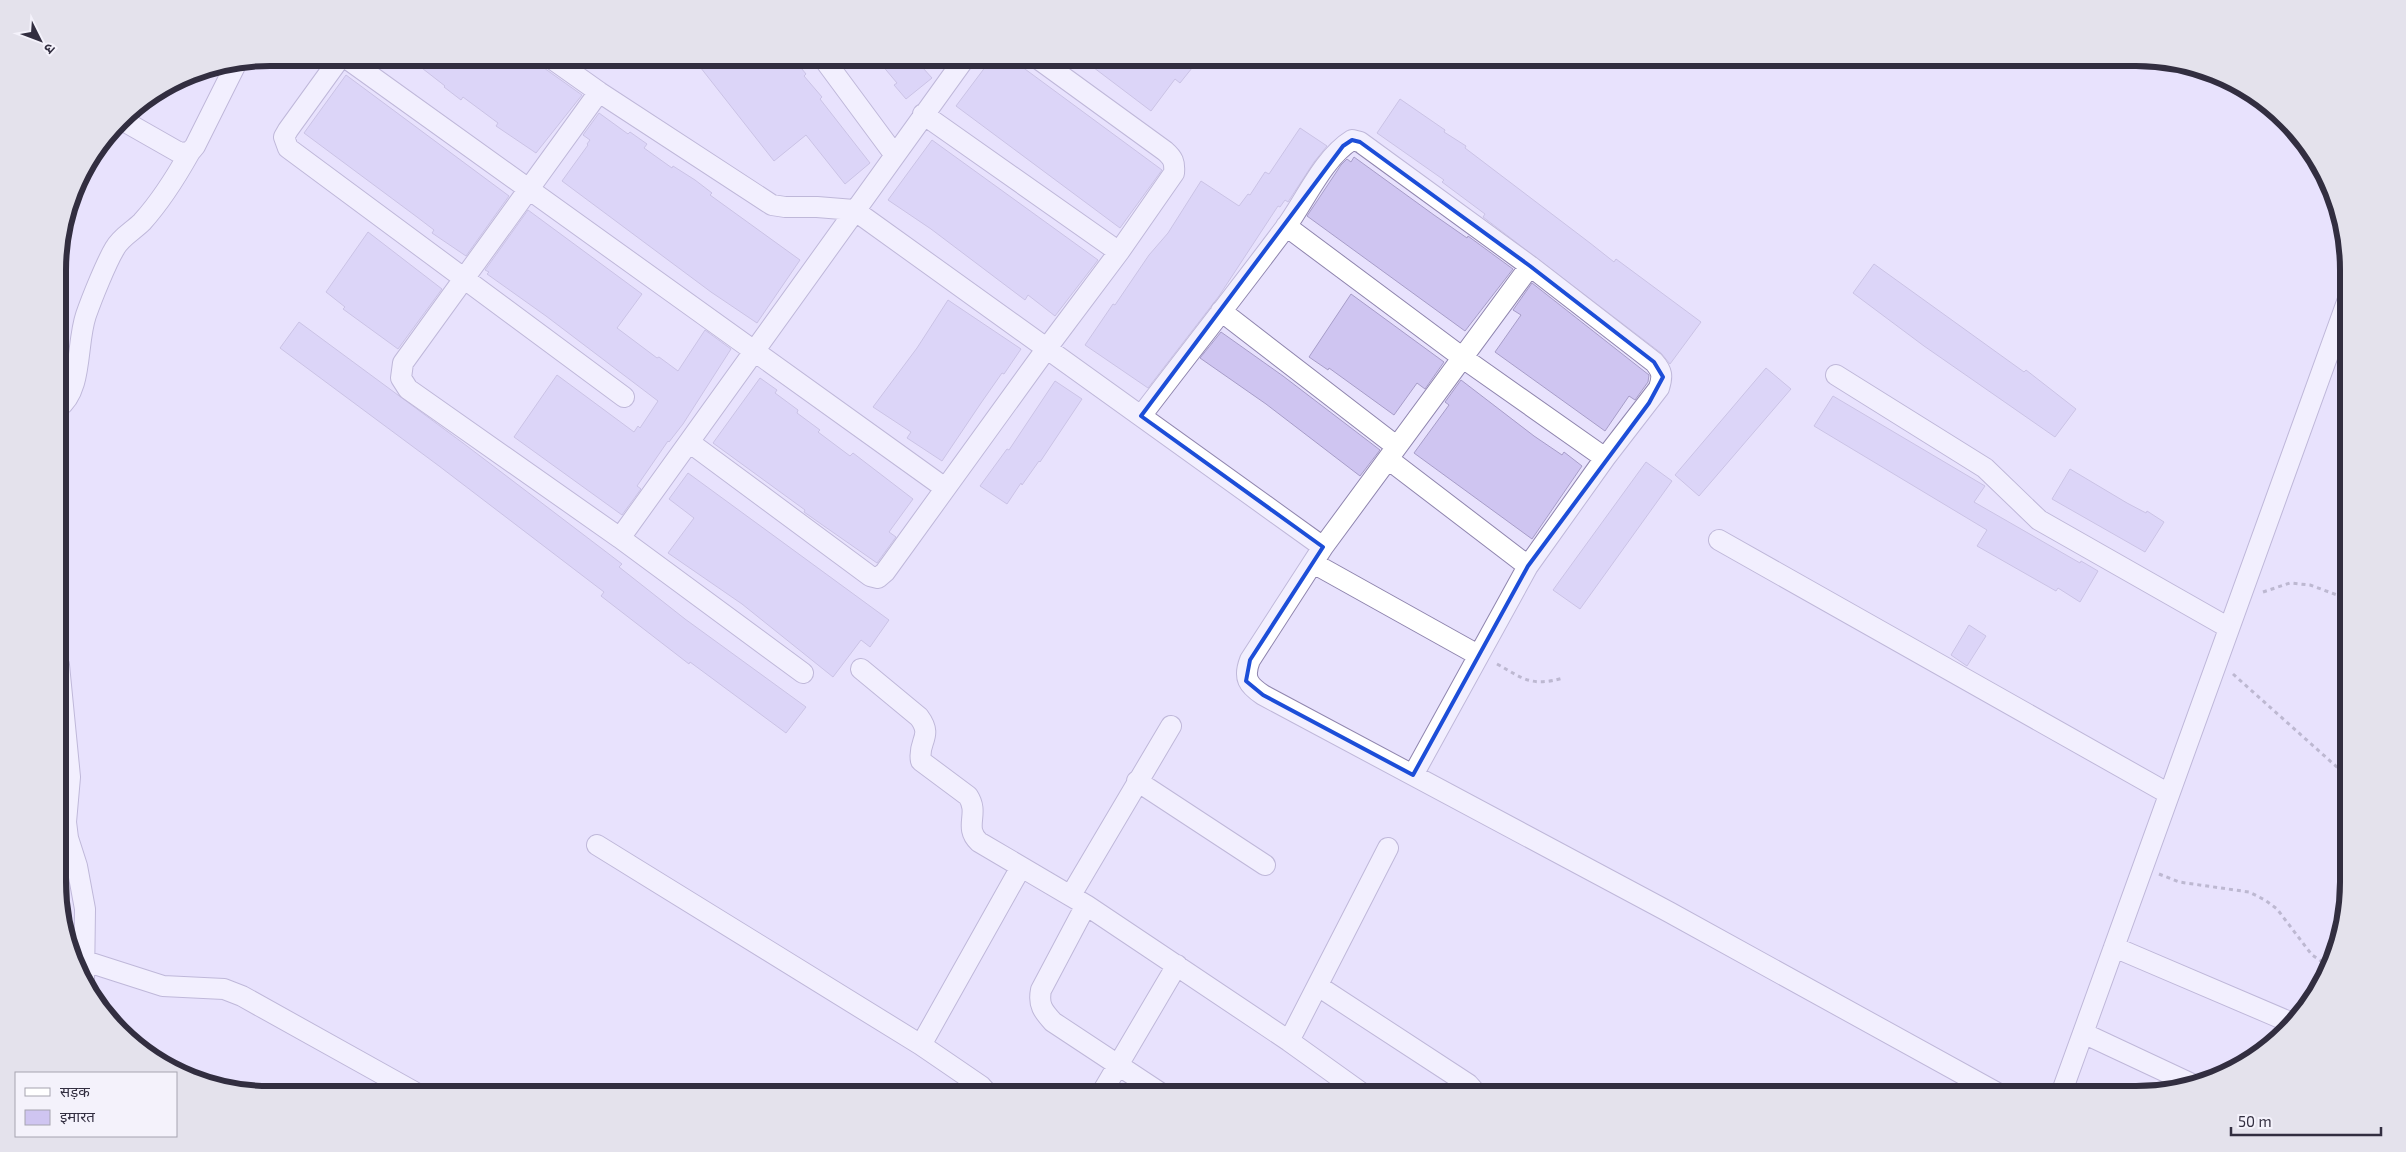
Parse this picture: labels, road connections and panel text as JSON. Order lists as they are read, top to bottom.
{
  "legend": ["सड़क", "इमारत"],
  "scale_bar": "50 m",
  "north": "bottom right"
}
